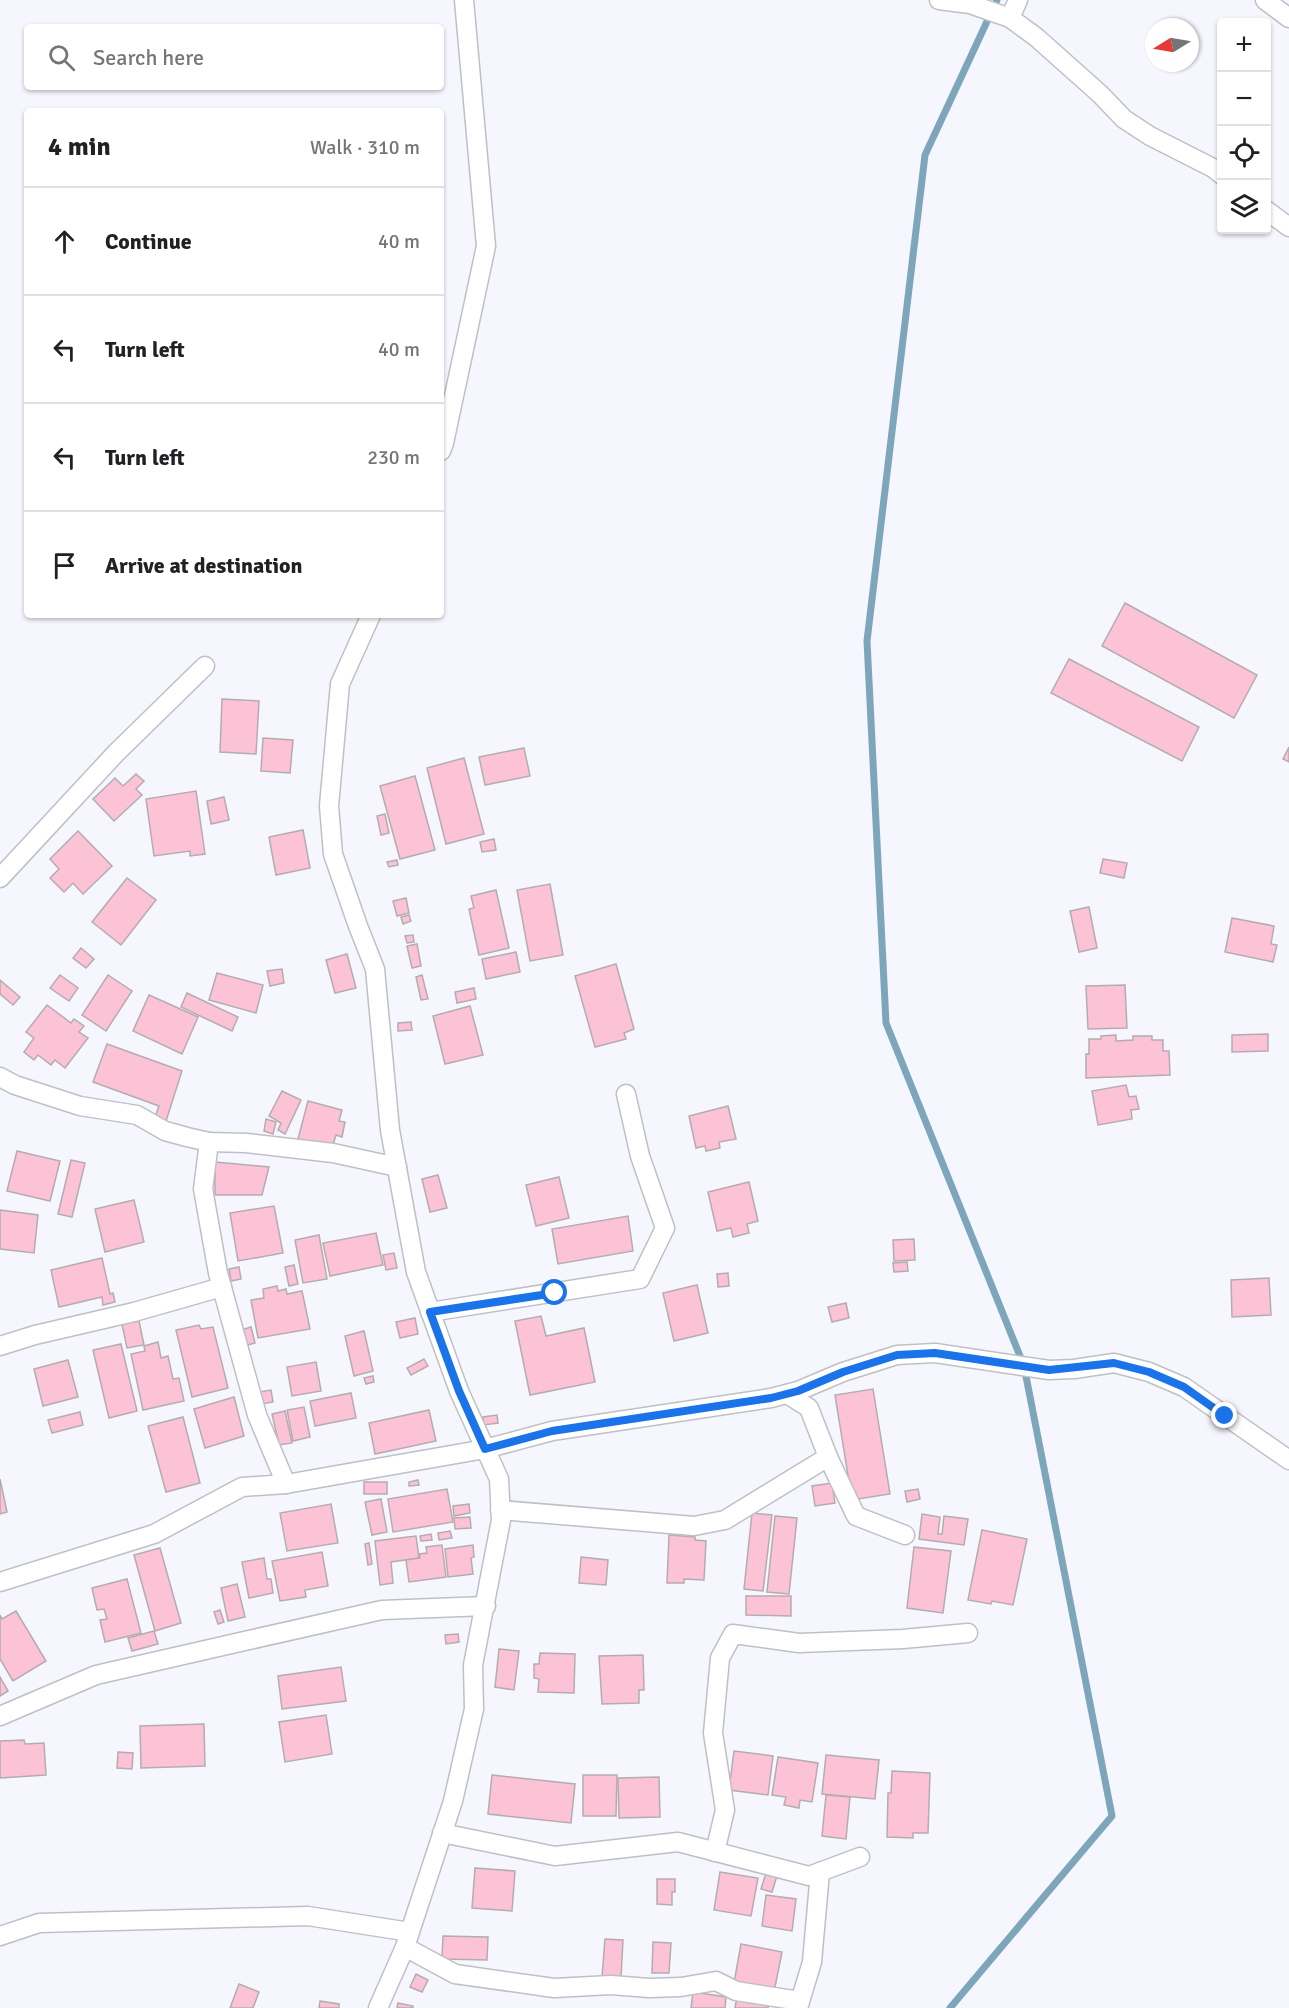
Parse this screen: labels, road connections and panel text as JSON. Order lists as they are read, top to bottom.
{
  "north": "left",
  "page": {
    "map_buttons": ["+", "−"],
    "search": "Search here",
    "heading": ["4 min", "Walk · 310 m"],
    "list": [
      ["Continue", "40 m"],
      ["Turn left", "40 m"],
      ["Turn left", "230 m"],
      "Arrive at destination"
    ]
  }
}
